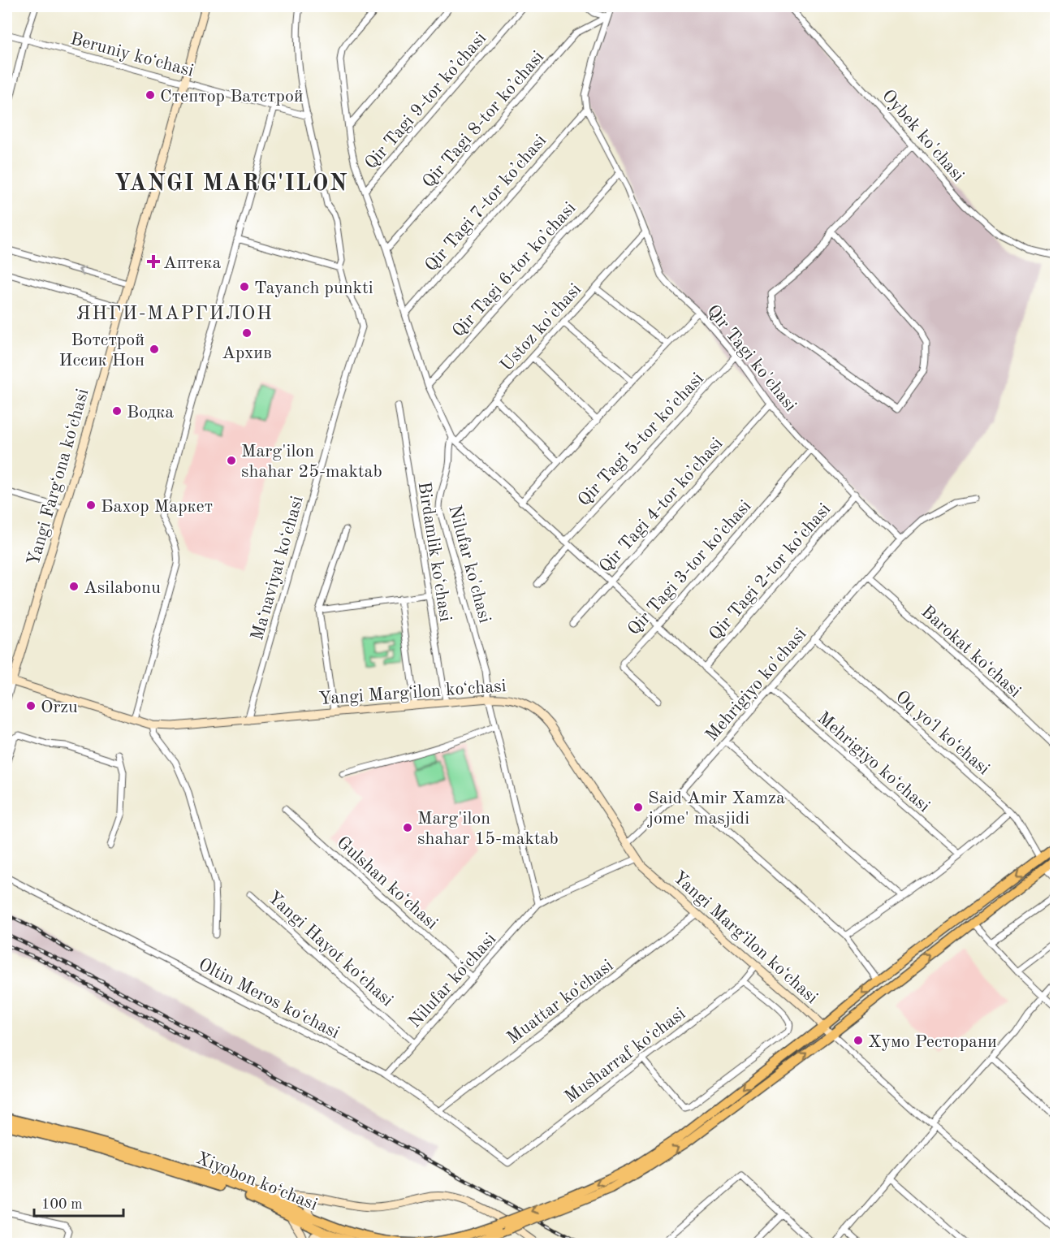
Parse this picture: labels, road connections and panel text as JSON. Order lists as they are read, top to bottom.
{
  "streets": {
    "main road": ["Yangi Fargʻona koʻchasi", "Yangi Margʻilon koʻchasi", "Xiyobon koʻchasi"],
    "street": [
      "Beruniy koʻchasi",
      "Qir Tagi 9-tor koʼchasi",
      "Qir Tagi 8-tor koʼchasi",
      "Oybek ko'chasi",
      "Qir Tagi 7-tor koʼchasi",
      "Qir Tagi 6-tor koʼchasi",
      "Ustoz ko'chasi",
      "Qir Tagi ko'chasi",
      "Qir Tagi 5-tor koʼchasi",
      "Qir Tagi 4-tor koʼchasi",
      "Birdamlik koʻchasi",
      "Nilufar ko'chasi",
      "Qir Tagi 3-tor koʼchasi",
      "Maʻnaviyat koʻchasi",
      "Qir Tagi 2-tor koʼchasi",
      "Barokat koʻchasi",
      "Mehrigiyo ko'chasi",
      "Oq yoʻl koʻchasi",
      "Mehrigiyo koʻchasi",
      "Gulshan koʻchasi",
      "Yangi Hayot koʻchasi",
      "Nilufar koʻchasi",
      "Oltin Meros koʻchasi",
      "Muattar koʻchasi",
      "Musharraf koʻchasi"
    ]
  },
  "crossings": [
    ["Beruniy koʻchasi", "Yangi Fargʻona koʻchasi"],
    ["Beruniy koʻchasi", "Maʻnaviyat koʻchasi"],
    ["Qir Tagi 7-tor koʼchasi", "Qir Tagi ko'chasi"],
    ["Qir Tagi 6-tor koʼchasi", "Qir Tagi ko'chasi"],
    ["Ustoz ko'chasi", "Qir Tagi ko'chasi"],
    ["Ustoz ko'chasi", "Nilufar ko'chasi"],
    ["Qir Tagi ko'chasi", "Qir Tagi 5-tor koʼchasi"],
    ["Qir Tagi ko'chasi", "Qir Tagi 4-tor koʼchasi"],
    ["Qir Tagi ko'chasi", "Qir Tagi 3-tor koʼchasi"],
    ["Qir Tagi ko'chasi", "Qir Tagi 2-tor koʼchasi"],
    ["Qir Tagi ko'chasi", "Mehrigiyo ko'chasi"],
    ["Yangi Fargʻona koʻchasi", "Yangi Margʻilon koʻchasi"],
    ["Birdamlik koʻchasi", "Yangi Margʻilon koʻchasi"],
    ["Nilufar ko'chasi", "Yangi Margʻilon koʻchasi"],
    ["Maʻnaviyat koʻchasi", "Yangi Margʻilon koʻchasi"],
    ["Barokat koʻchasi", "Mehrigiyo ko'chasi"],
    ["Mehrigiyo ko'chasi", "Yangi Margʻilon koʻchasi"],
    ["Mehrigiyo ko'chasi", "Oq yoʻl koʻchasi"],
    ["Mehrigiyo ko'chasi", "Mehrigiyo koʻchasi"],
    ["Yangi Margʻilon koʻchasi", "Nilufar koʻchasi"],
    ["Yangi Margʻilon koʻchasi", "Muattar koʻchasi"],
    ["Yangi Margʻilon koʻchasi", "Musharraf koʻchasi"],
    ["Gulshan koʻchasi", "Nilufar koʻchasi"],
    ["Yangi Hayot koʻchasi", "Nilufar koʻchasi"],
    ["Nilufar koʻchasi", "Oltin Meros koʻchasi"],
    ["Oltin Meros koʻchasi", "Muattar koʻchasi"],
    ["Oltin Meros koʻchasi", "Musharraf koʻchasi"]
  ],
  "districts": ["YANGI MARG'ILON", "ЯНГИ-МАРГИЛОН"],
  "places": {
    "other": [
      "Стептор Ватстрой",
      "Tayanch punkti",
      "Архив",
      "Вотстрой Иссик Нон",
      "Водка",
      "Marg'ilon shahar 25-maktab",
      "Бахор Маркет",
      "Asilabonu",
      "Orzu",
      "Said Amir Xamza jome' masjidi",
      "Marg'ilon shahar 15-maktab",
      "Хумо Ресторани"
    ],
    "health": ["Аптека"]
  },
  "scale_bar": "100 m"
}
